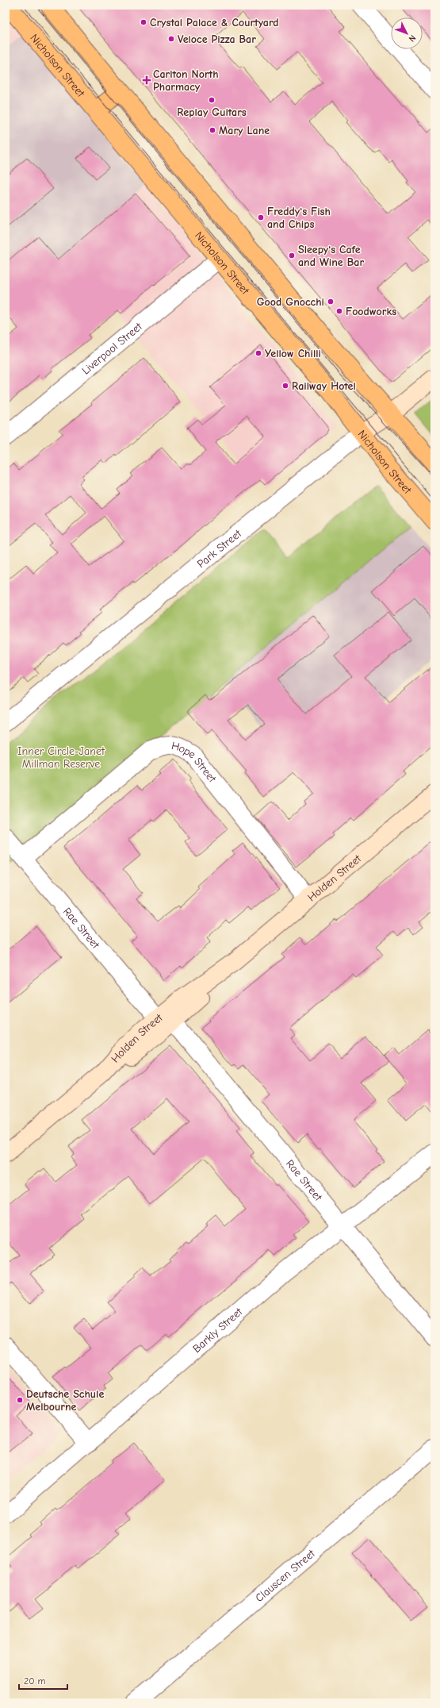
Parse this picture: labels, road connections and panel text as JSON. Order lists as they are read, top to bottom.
{
  "streets": {
    "main road": ["Nicholson Street", "Park Street", "Holden Street"],
    "street": [
      "Liverpool Street",
      "Hope Street",
      "Rae Street",
      "Barkly Street",
      "Clauscen Street"
    ]
  },
  "crossings": [
    ["Nicholson Street", "Liverpool Street"],
    ["Nicholson Street", "Park Street"],
    ["Hope Street", "Holden Street"],
    ["Hope Street", "Rae Street"],
    ["Holden Street", "Rae Street"],
    ["Rae Street", "Barkly Street"]
  ],
  "parks": ["Inner Circle-Janet Millman Reserve"],
  "places": {
    "other": [
      "Crystal Palace & Courtyard",
      "Veloce Pizza Bar",
      "Replay Guitars",
      "Mary Lane",
      "Freddy's Fish and Chips",
      "Sleepy's Cafe and Wine Bar",
      "Good Gnocchi",
      "Foodworks",
      "Yellow Chilli",
      "Railway Hotel",
      "Deutsche Schule Melbourne"
    ],
    "health": ["Carlton North Pharmacy"]
  },
  "scale_bar": "20 m",
  "north": "bottom right"
}
